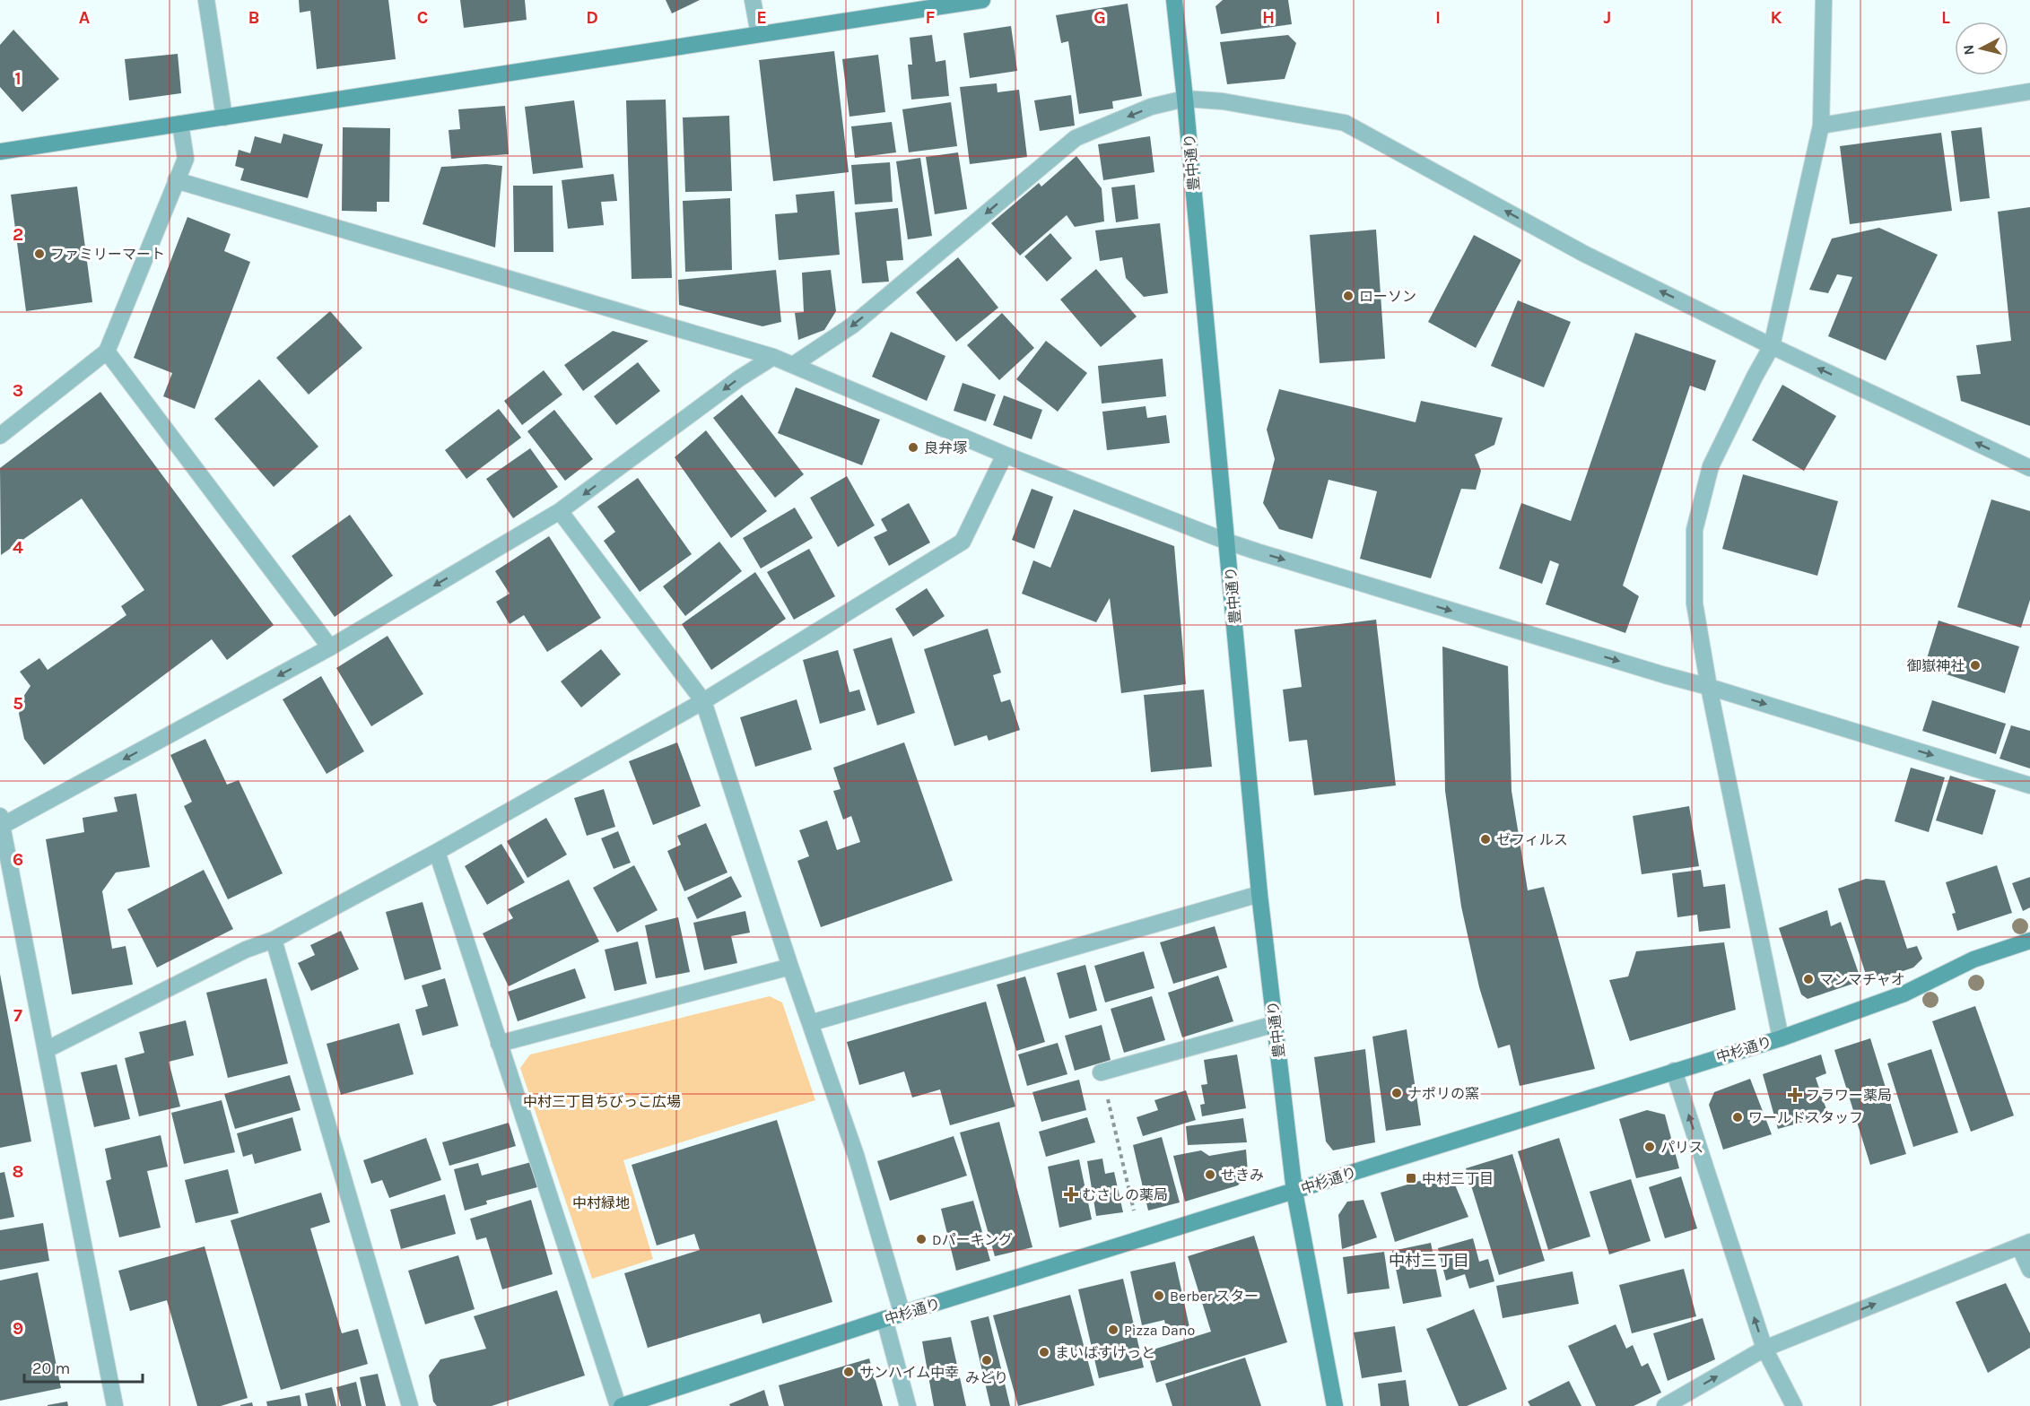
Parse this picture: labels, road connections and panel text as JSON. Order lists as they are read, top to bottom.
{
  "streets": {
    "street": ["豊中通り", "中杉通り"]
  },
  "crossings": [
    ["豊中通り", "中杉通り"]
  ],
  "districts": ["中村三丁目"],
  "parks": ["中村三丁目ちびっこ広場", "中村緑地"],
  "places": {
    "other": [
      "ファミリーマート",
      "ローソン",
      "良弁塚",
      "御嶽神社",
      "ゼフィルス",
      "マンマチャオ",
      "ナポリの窯",
      "ワールドスタッフ",
      "パリス",
      "せきみ",
      "Dパーキング",
      "Berber スター",
      "Pizza Dano",
      "まいばすけっと",
      "みどり",
      "サンハイム中幸"
    ],
    "health": ["フラワー薬局", "むさしの薬局"],
    "transit": ["中村三丁目"]
  },
  "scale_bar": "20 m",
  "north": "left",
  "grid": {
    "columns": [
      "A",
      "B",
      "C",
      "D",
      "E",
      "F",
      "G",
      "H",
      "I",
      "J",
      "K",
      "L"
    ],
    "rows": [
      "1",
      "2",
      "3",
      "4",
      "5",
      "6",
      "7",
      "8",
      "9"
    ]
  }
}
